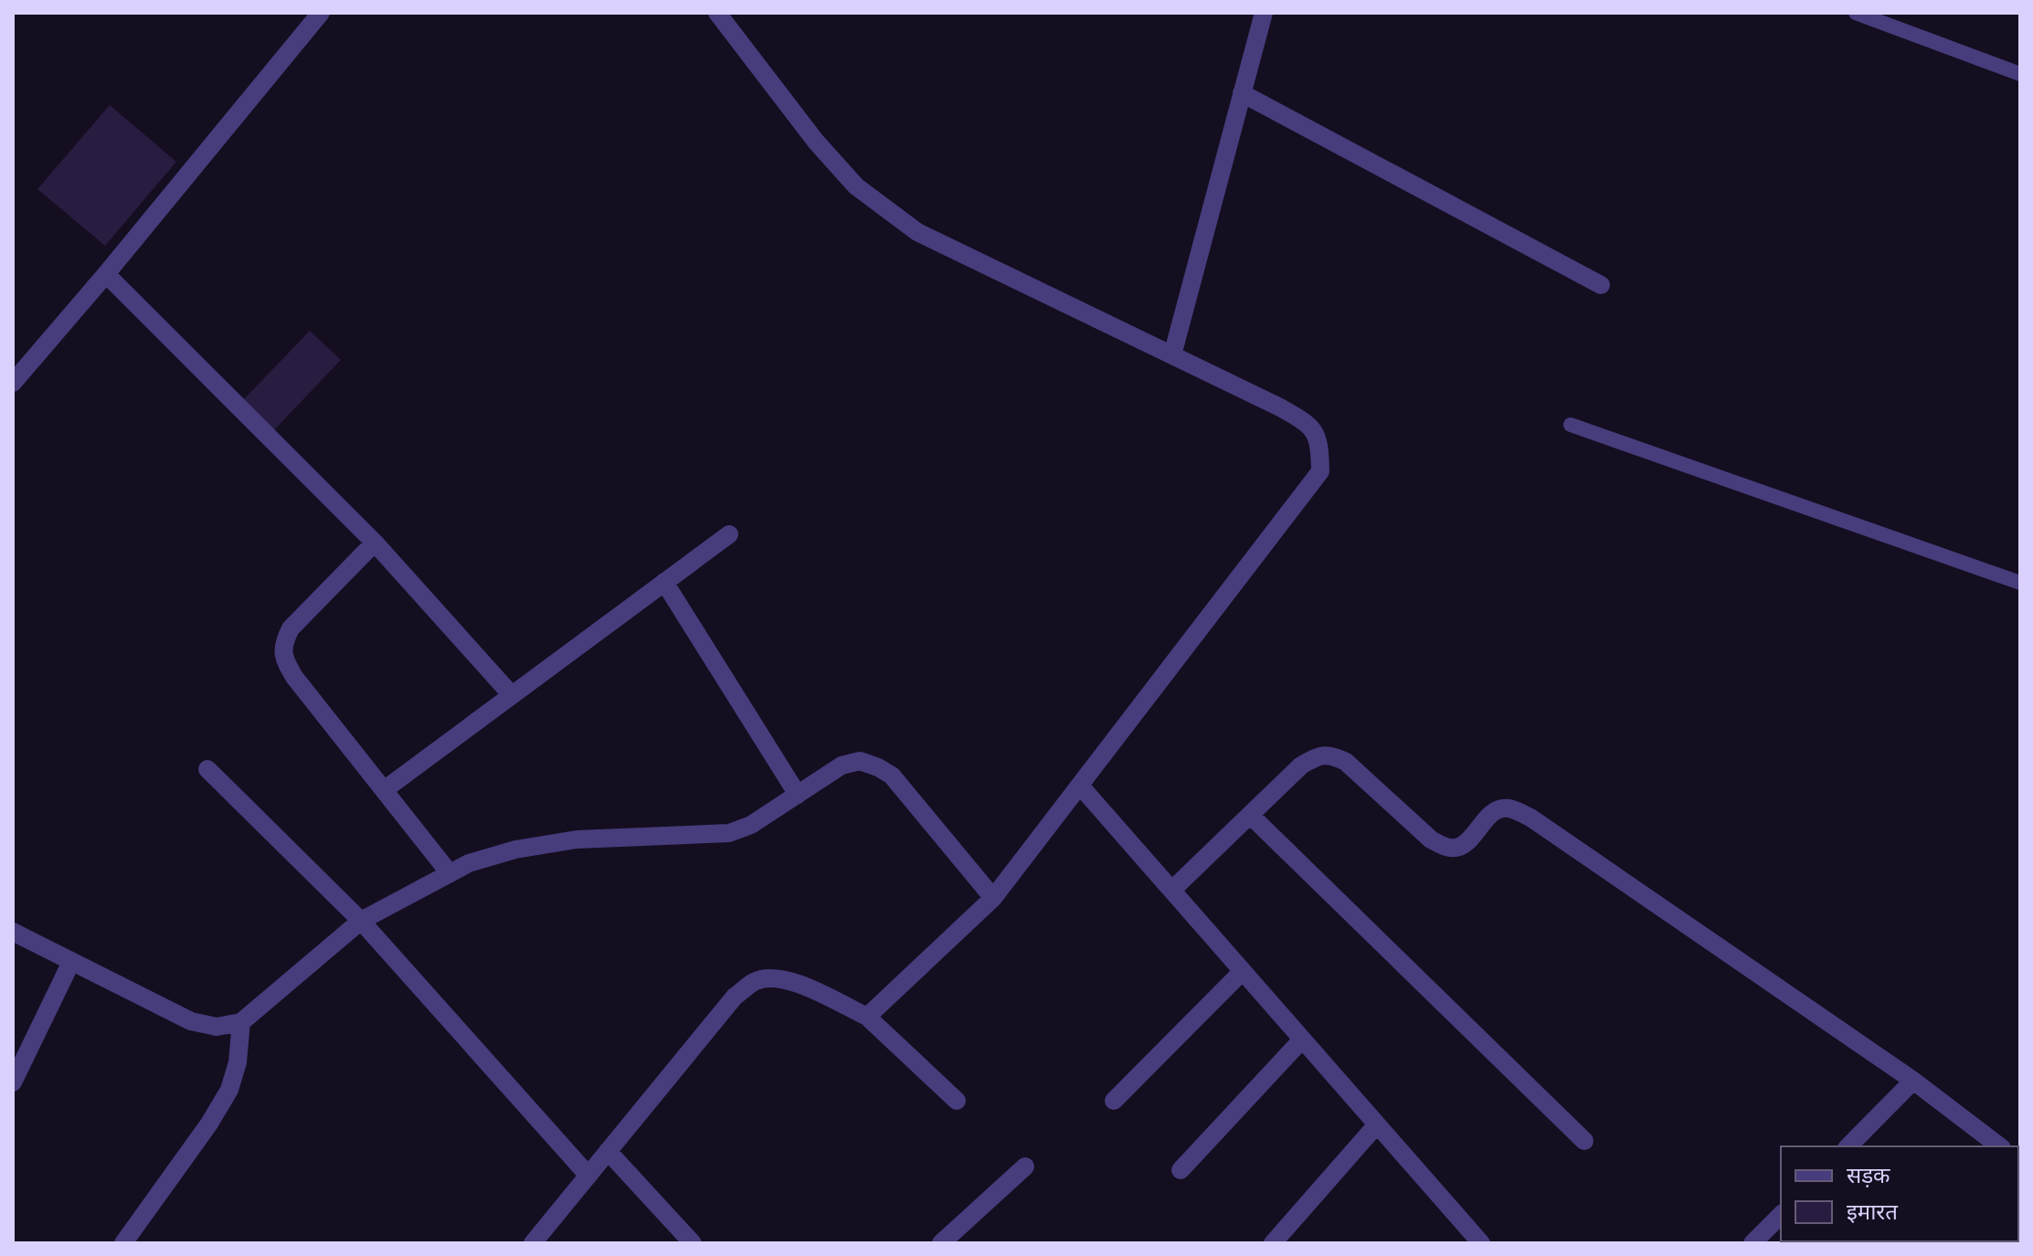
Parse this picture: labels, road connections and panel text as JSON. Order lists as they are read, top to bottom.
{
  "legend": ["सड़क", "इमारत"]
}
